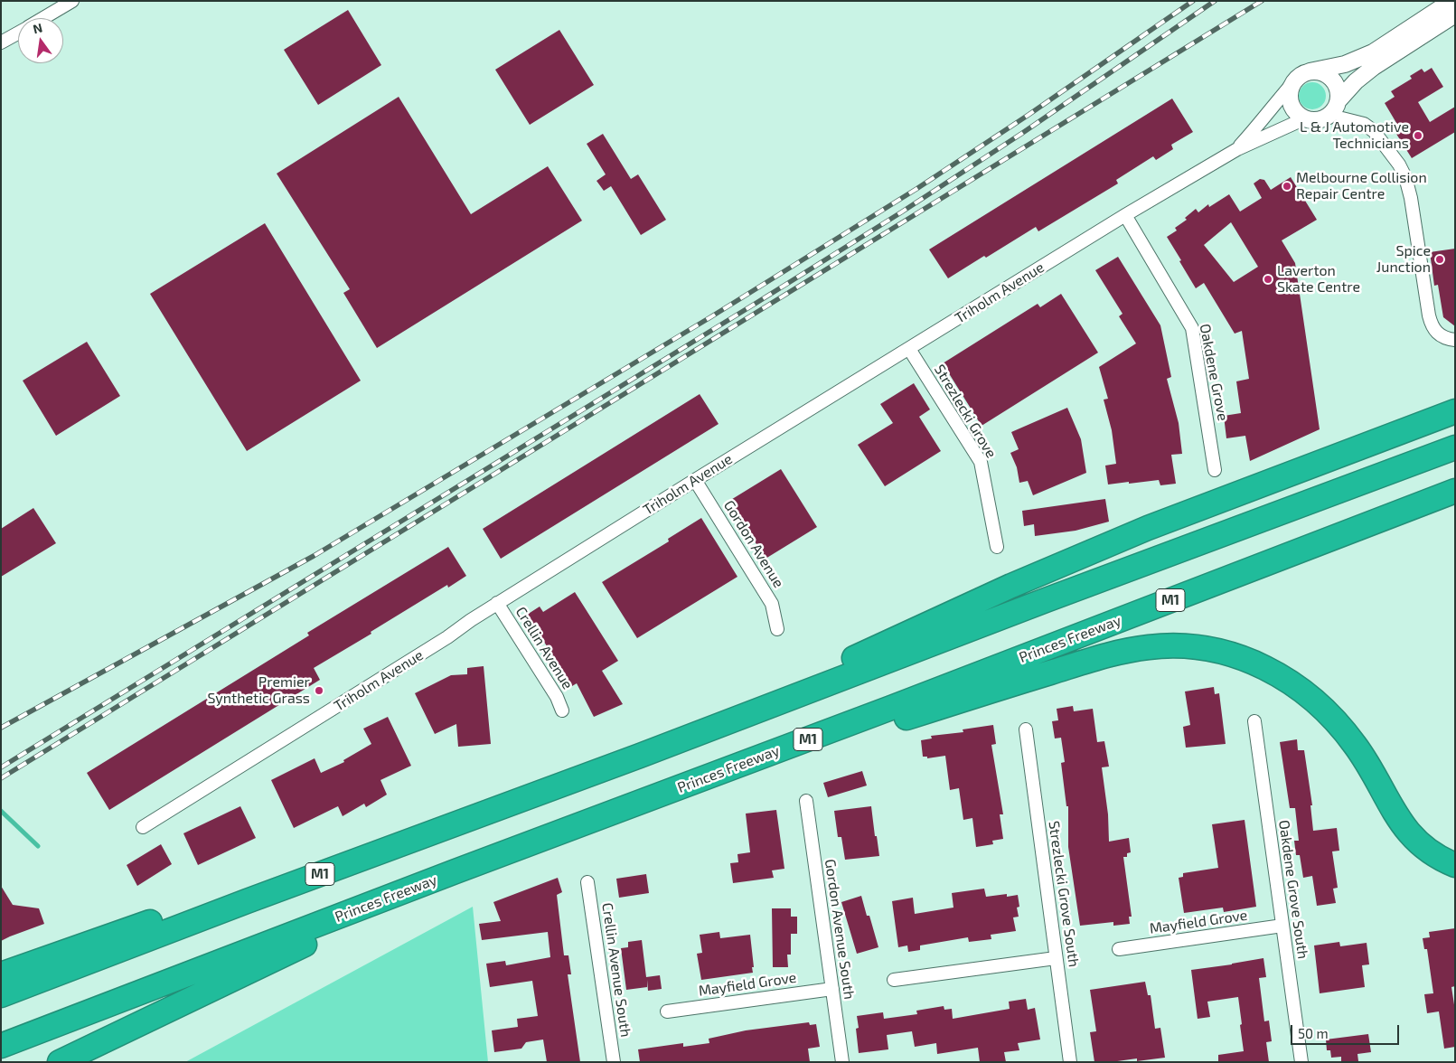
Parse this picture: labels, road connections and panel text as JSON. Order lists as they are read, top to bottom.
{
  "streets": {
    "highway": ["M1", "Princes Freeway"],
    "street": [
      "Triholm Avenue",
      "Oakdene Grove",
      "Strezlecki Grove",
      "Gordon Avenue",
      "Crellin Avenue",
      "Oakdene Grove South",
      "Strezlecki Grove South",
      "Mayfield Grove",
      "Gordon Avenue South",
      "Crellin Avenue South"
    ]
  },
  "crossings": [
    ["Triholm Avenue", "Oakdene Grove"],
    ["Triholm Avenue", "Strezlecki Grove"],
    ["Triholm Avenue", "Gordon Avenue"],
    ["Triholm Avenue", "Crellin Avenue"],
    ["Oakdene Grove South", "Mayfield Grove"],
    ["Mayfield Grove", "Gordon Avenue South"]
  ],
  "places": [
    "L & J Automotive Technicians",
    "Melbourne Collision Repair Centre",
    "Spice Junction",
    "Laverton Skate Centre",
    "Premier Synthetic Grass"
  ],
  "scale_bar": "50 m",
  "north": "top"
}
